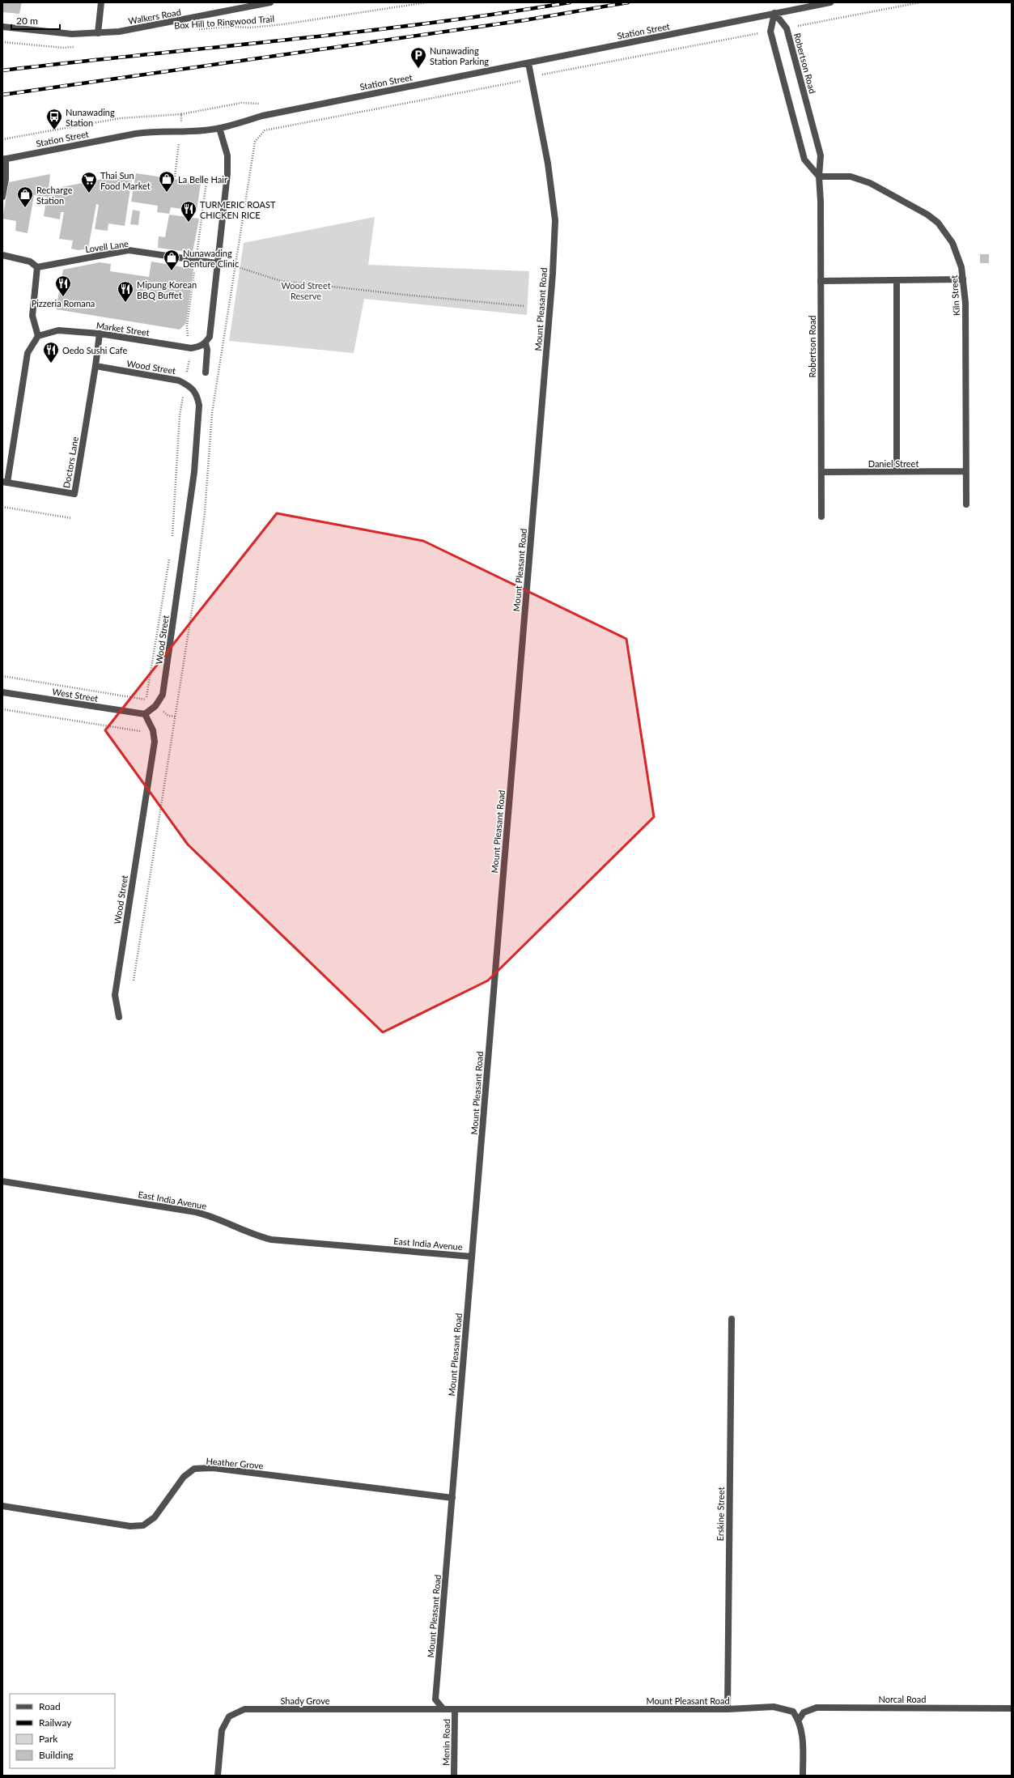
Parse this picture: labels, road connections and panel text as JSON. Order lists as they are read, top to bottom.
{
  "streets": {
    "street": [
      "Walkers Road",
      "Station Street",
      "Robertson Road",
      "Lovell Lane",
      "Kiln Street",
      "Mount Pleasant Road",
      "Market Street",
      "Wood Street",
      "Doctors Lane",
      "Daniel Street",
      "West Street",
      "East India Avenue",
      "Heather Grove",
      "Erskine Street",
      "Norcal Road",
      "Shady Grove",
      "Menin Road"
    ],
    "path": ["Box Hill to Ringwood Trail"]
  },
  "crossings": [
    ["Station Street", "Robertson Road"],
    ["Station Street", "Mount Pleasant Road"],
    ["Robertson Road", "Kiln Street"],
    ["Robertson Road", "Daniel Street"],
    ["Kiln Street", "Daniel Street"],
    ["Mount Pleasant Road", "East India Avenue"],
    ["Mount Pleasant Road", "Heather Grove"],
    ["Mount Pleasant Road", "Erskine Street"],
    ["Mount Pleasant Road", "Norcal Road"],
    ["Mount Pleasant Road", "Shady Grove"],
    ["Mount Pleasant Road", "Menin Road"],
    ["Wood Street", "Doctors Lane"],
    ["Wood Street", "West Street"]
  ],
  "parks": ["Wood Street Reserve"],
  "places": {
    "parking": ["Nunawading Station Parking"],
    "bus stop": ["Nunawading Station"],
    "shop": ["La Belle Hair", "Recharge Station", "Nunawading Denture Clinic"],
    "supermarket": ["Thai Sun Food Market"],
    "restaurant": [
      "TURMERIC ROAST CHICKEN RICE",
      "Pizzeria Romana",
      "Mipung Korean BBQ Buffet",
      "Oedo Sushi Cafe"
    ]
  },
  "legend": [
    "Road",
    "Railway",
    "Park",
    "Building"
  ],
  "scale_bar": "20 m"
}
